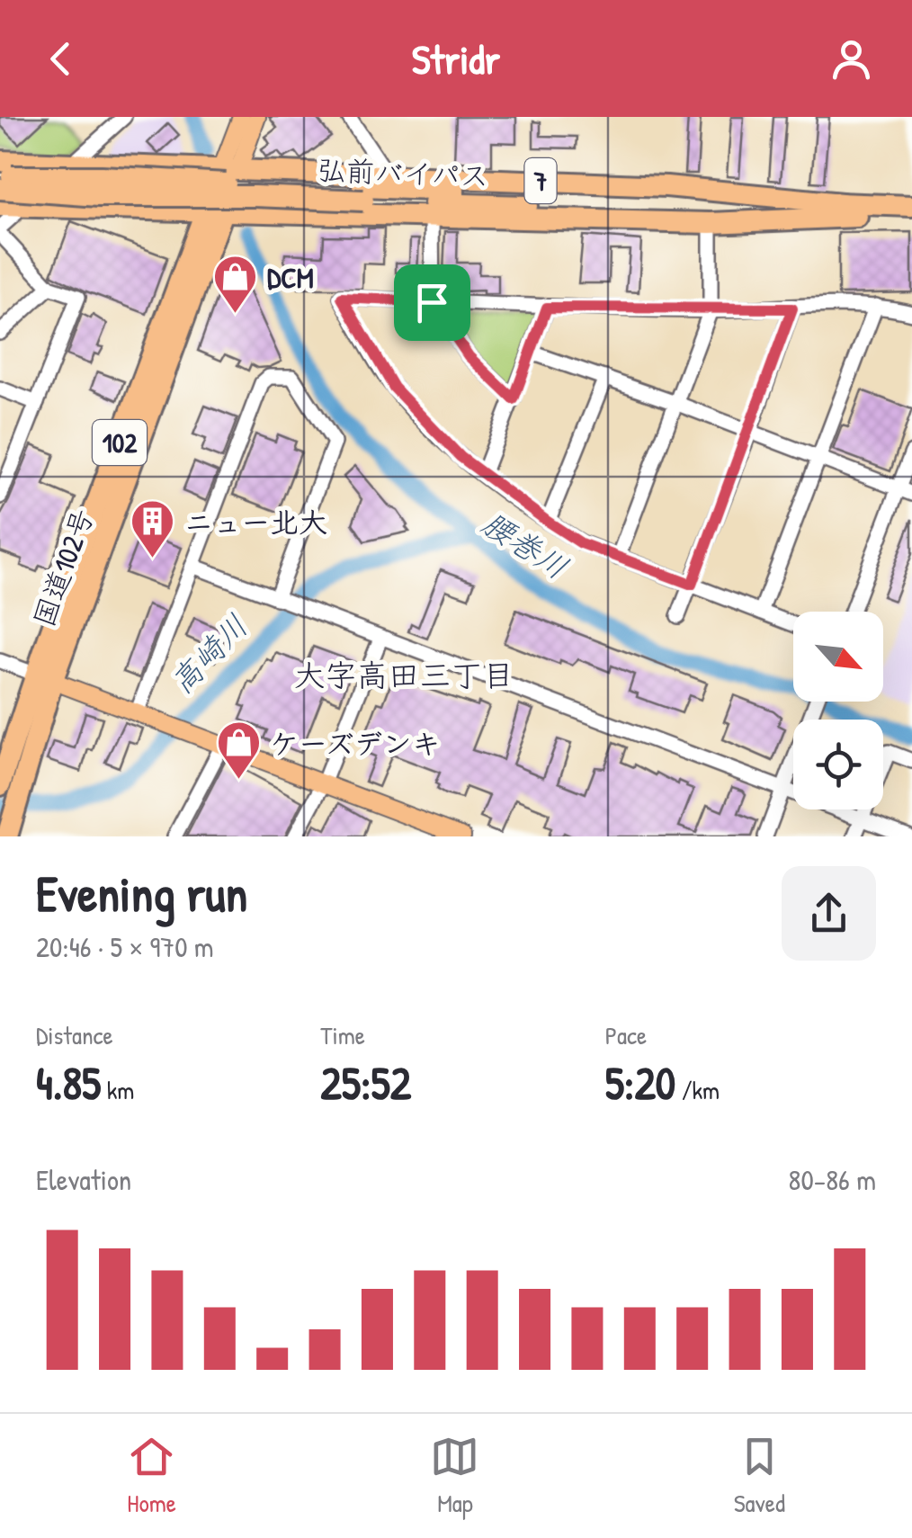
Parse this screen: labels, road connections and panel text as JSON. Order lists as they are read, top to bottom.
{
  "streets": {
    "highway": [
      "弘前バイパス",
      "7",
      "102",
      "国道102号"
    ]
  },
  "crossings": [
    ["弘前バイパス", "7"],
    ["7", "国道102号"]
  ],
  "districts": ["大字高田三丁目"],
  "water": ["腰巻川", "高崎川"],
  "places": {
    "shop": ["DCM", "ケーズデンキ"],
    "building": ["ニュー北大"]
  },
  "north": "bottom right",
  "page": {
    "header": "Stridr",
    "heading": ["Evening run", "20:46 · 5 × 970 m"],
    "stats": [
      ["Distance", "4.85 km"],
      ["Time", "25:52"],
      ["Pace", "5:20 /km"]
    ],
    "chart": ["Elevation", "80–86 m"],
    "tabs": ["Home", "Map", "Saved"]
  }
}
